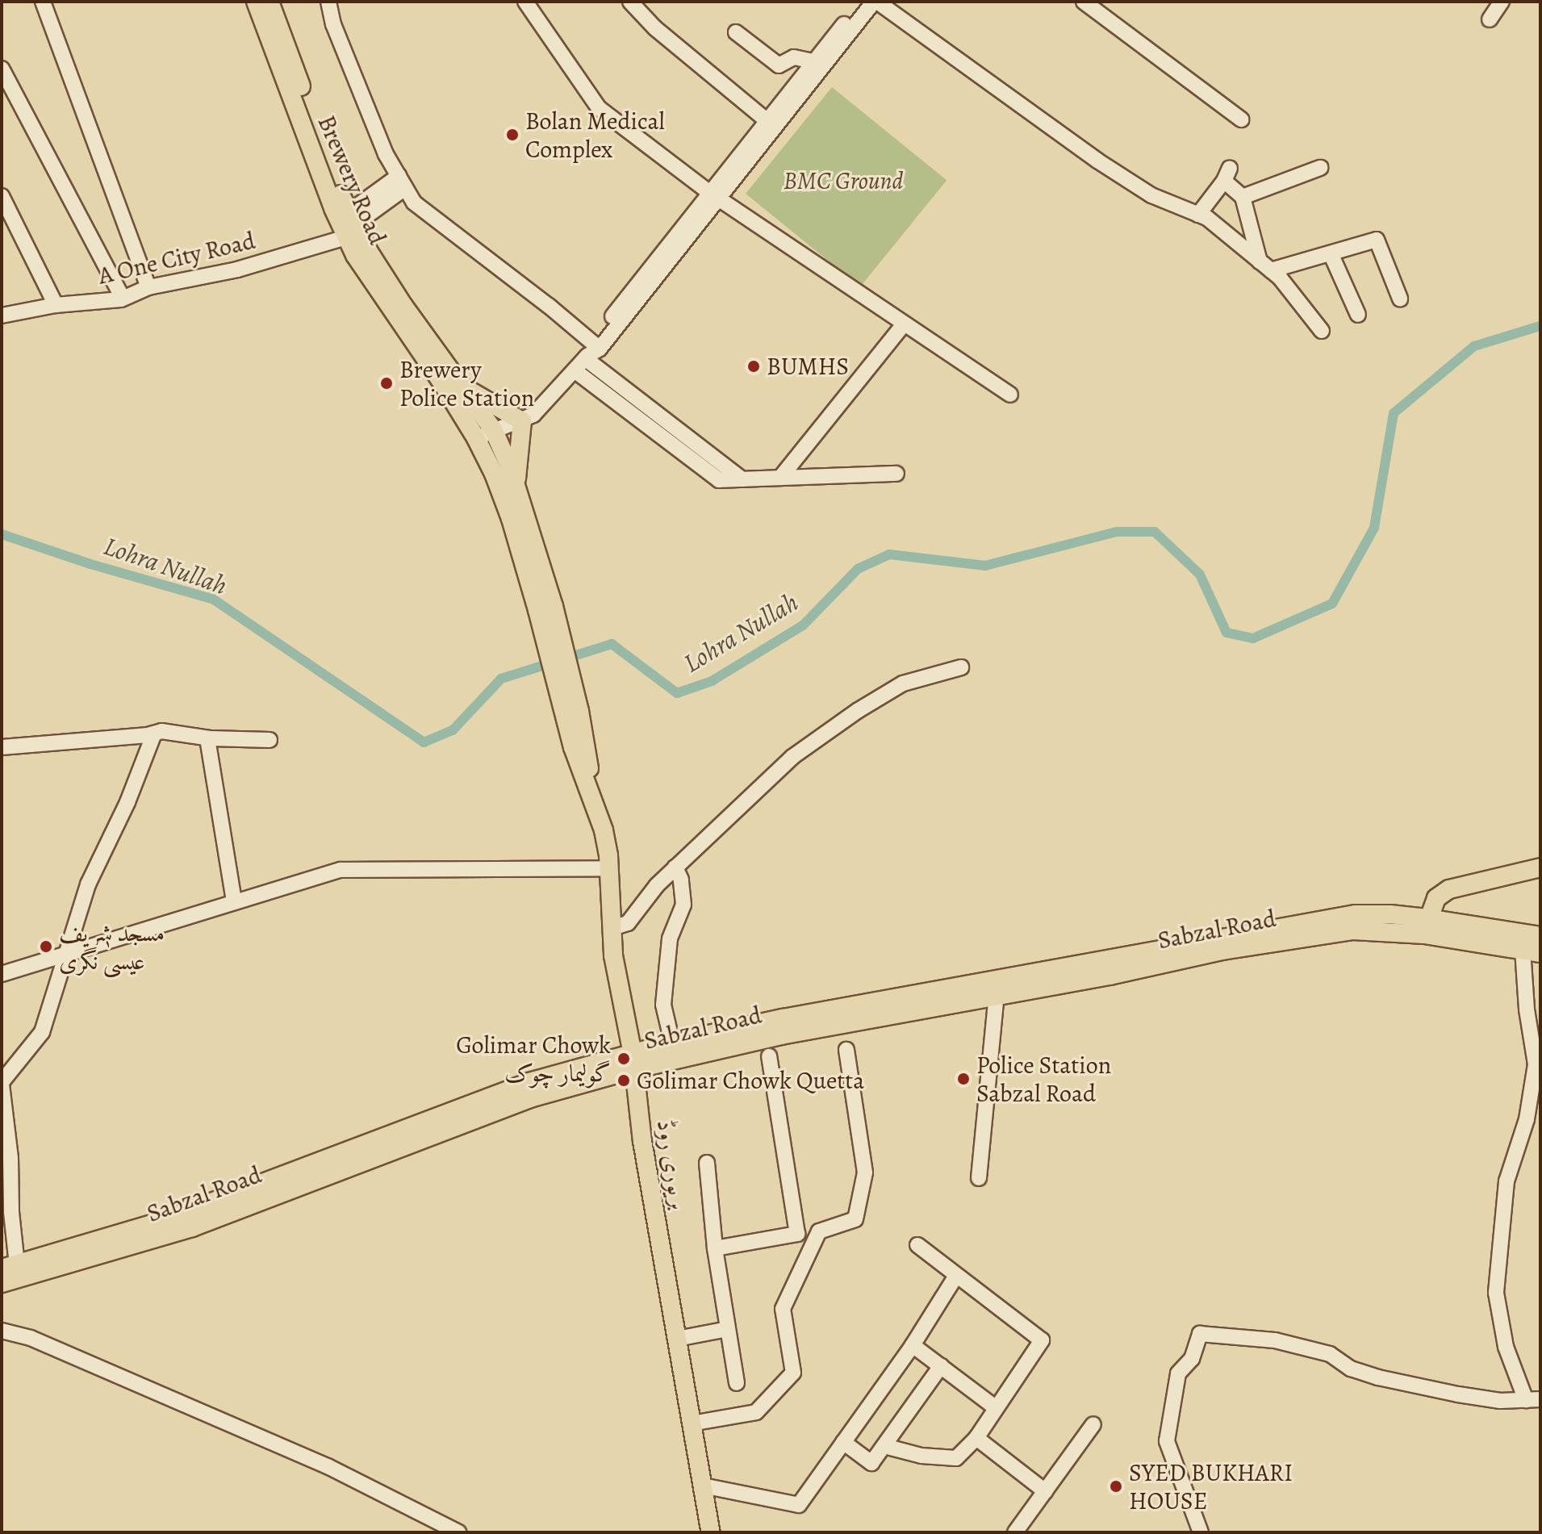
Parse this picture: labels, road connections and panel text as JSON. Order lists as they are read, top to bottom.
{
  "streets": {
    "main road": ["Brewery Road", "Sabzal Road", "بریوری روڈ"],
    "street": ["A One City Road"]
  },
  "crossings": [
    ["Brewery Road", "A One City Road"],
    ["Brewery Road", "بریوری روڈ"],
    ["Sabzal Road", "بریوری روڈ"]
  ],
  "water": ["Lohra Nullah"],
  "parks": ["BMC Ground"],
  "places": [
    "Bolan Medical Complex",
    "BUMHS",
    "Brewery Police Station",
    "مسجد شریف عیسیٰ نگری",
    "Golimar Chowk گولیمار چوک",
    "Police Station Sabzal Road",
    "Golimar Chowk Quetta",
    "SYED BUKHARI HOUSE"
  ]
}
